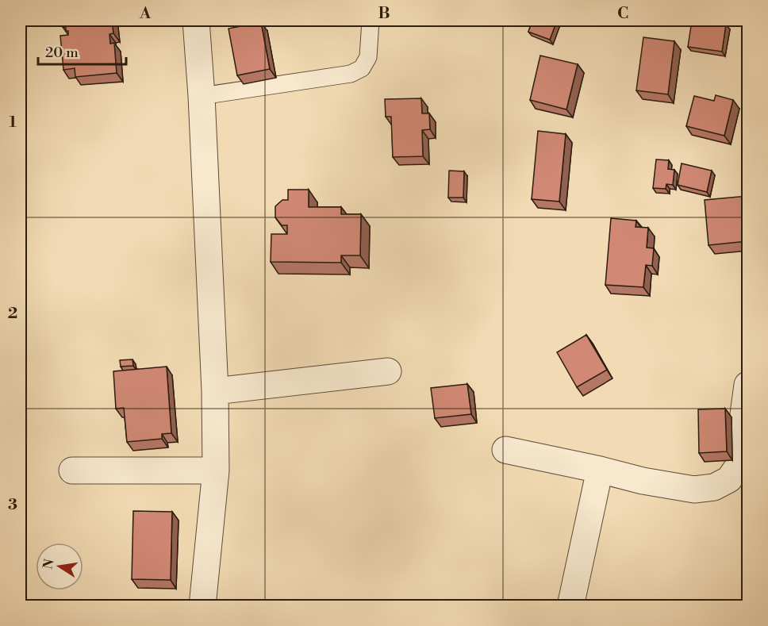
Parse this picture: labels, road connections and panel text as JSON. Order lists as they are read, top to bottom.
{
  "scale_bar": "20 m",
  "north": "left",
  "grid": {
    "columns": ["A", "B", "C"],
    "rows": ["1", "2", "3"]
  }
}
